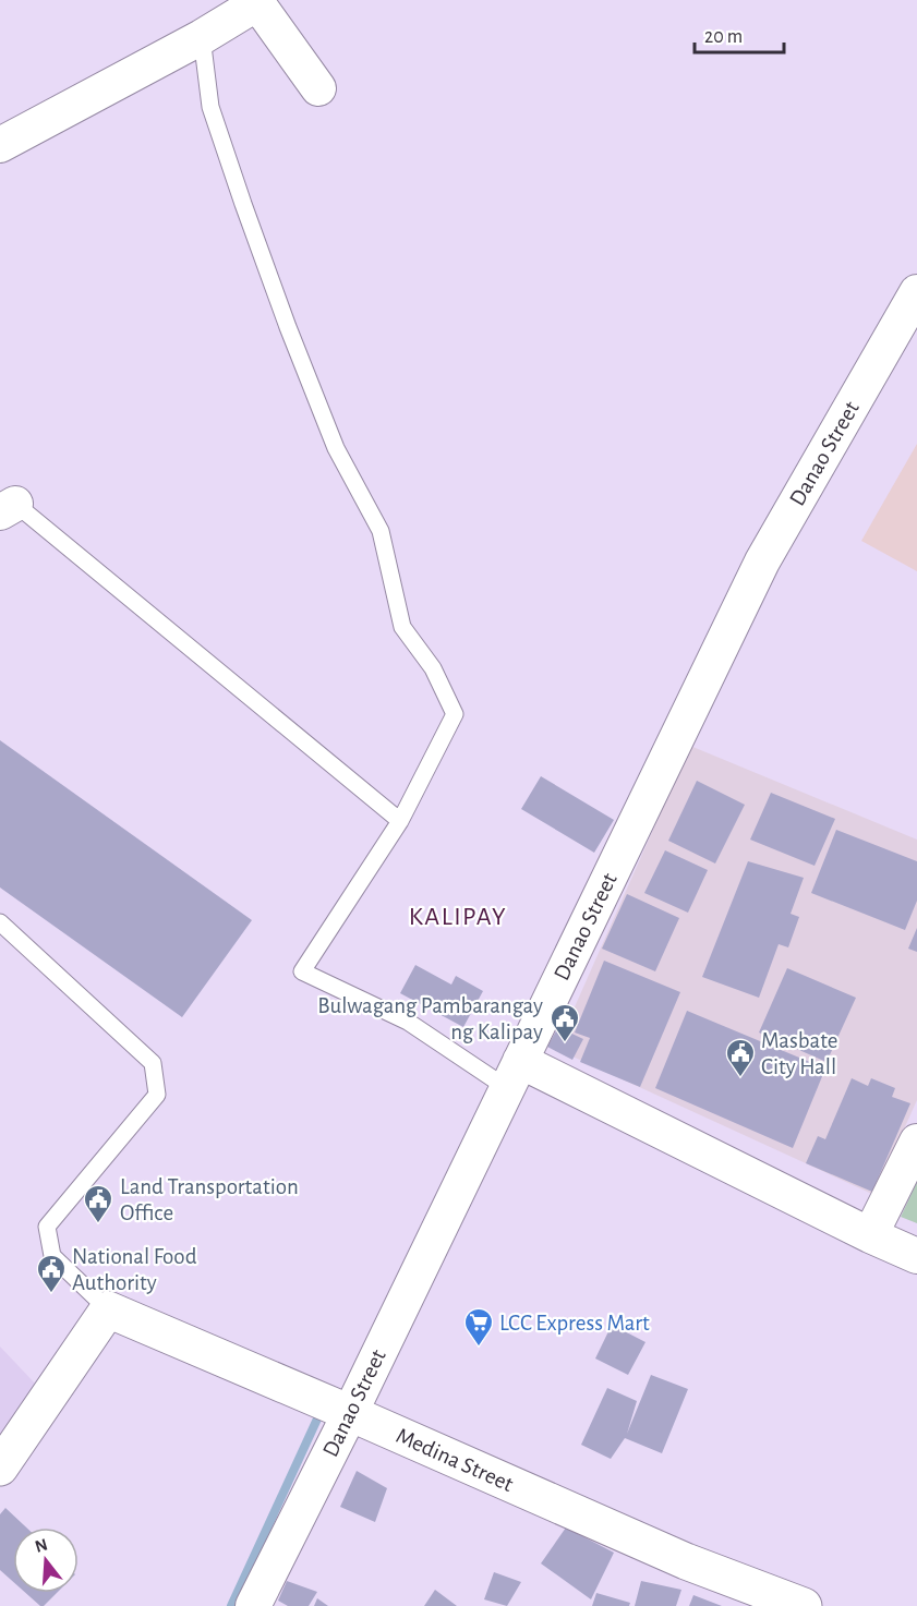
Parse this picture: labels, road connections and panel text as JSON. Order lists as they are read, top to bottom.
{
  "streets": {
    "street": ["Danao Street", "Medina Street"]
  },
  "crossings": [
    ["Danao Street", "Medina Street"]
  ],
  "districts": ["KALIPAY"],
  "places": {
    "public building": [
      "Bulwagang Pambarangay ng Kalipay",
      "Masbate City Hall",
      "Land Transportation Office",
      "National Food Authority"
    ],
    "supermarket": ["LCC Express Mart"]
  },
  "scale_bar": "20 m",
  "north": "top"
}
